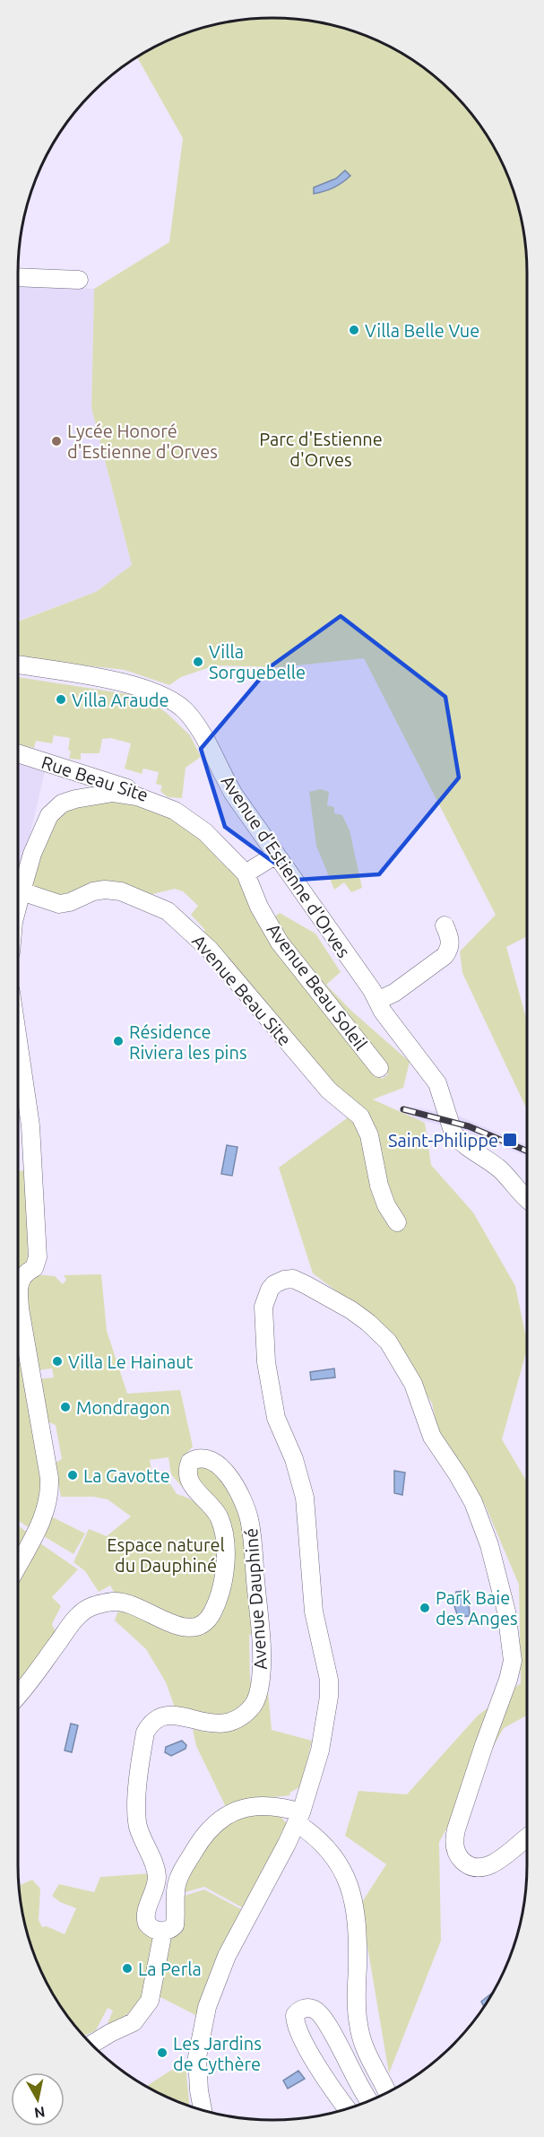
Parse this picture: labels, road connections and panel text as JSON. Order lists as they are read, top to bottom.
{
  "streets": {
    "street": [
      "Rue Beau Site",
      "Avenue d'Estienne d'Orves",
      "Avenue Beau Soleil",
      "Avenue Beau Site",
      "Avenue Dauphiné"
    ]
  },
  "parks": ["Parc d'Estienne d'Orves", "Espace naturel du Dauphiné"],
  "places": {
    "other": [
      "Villa Belle Vue",
      "Lycée Honoré d'Estienne d'Orves",
      "Villa Sorguebelle",
      "Villa Araude",
      "Résidence Riviera les pins",
      "Villa Le Hainaut",
      "Mondragon",
      "La Gavotte",
      "Park Baie des Anges",
      "La Perla",
      "Les Jardins de Cythère"
    ],
    "transit": ["Saint-Philippe"]
  },
  "north": "bottom"
}
